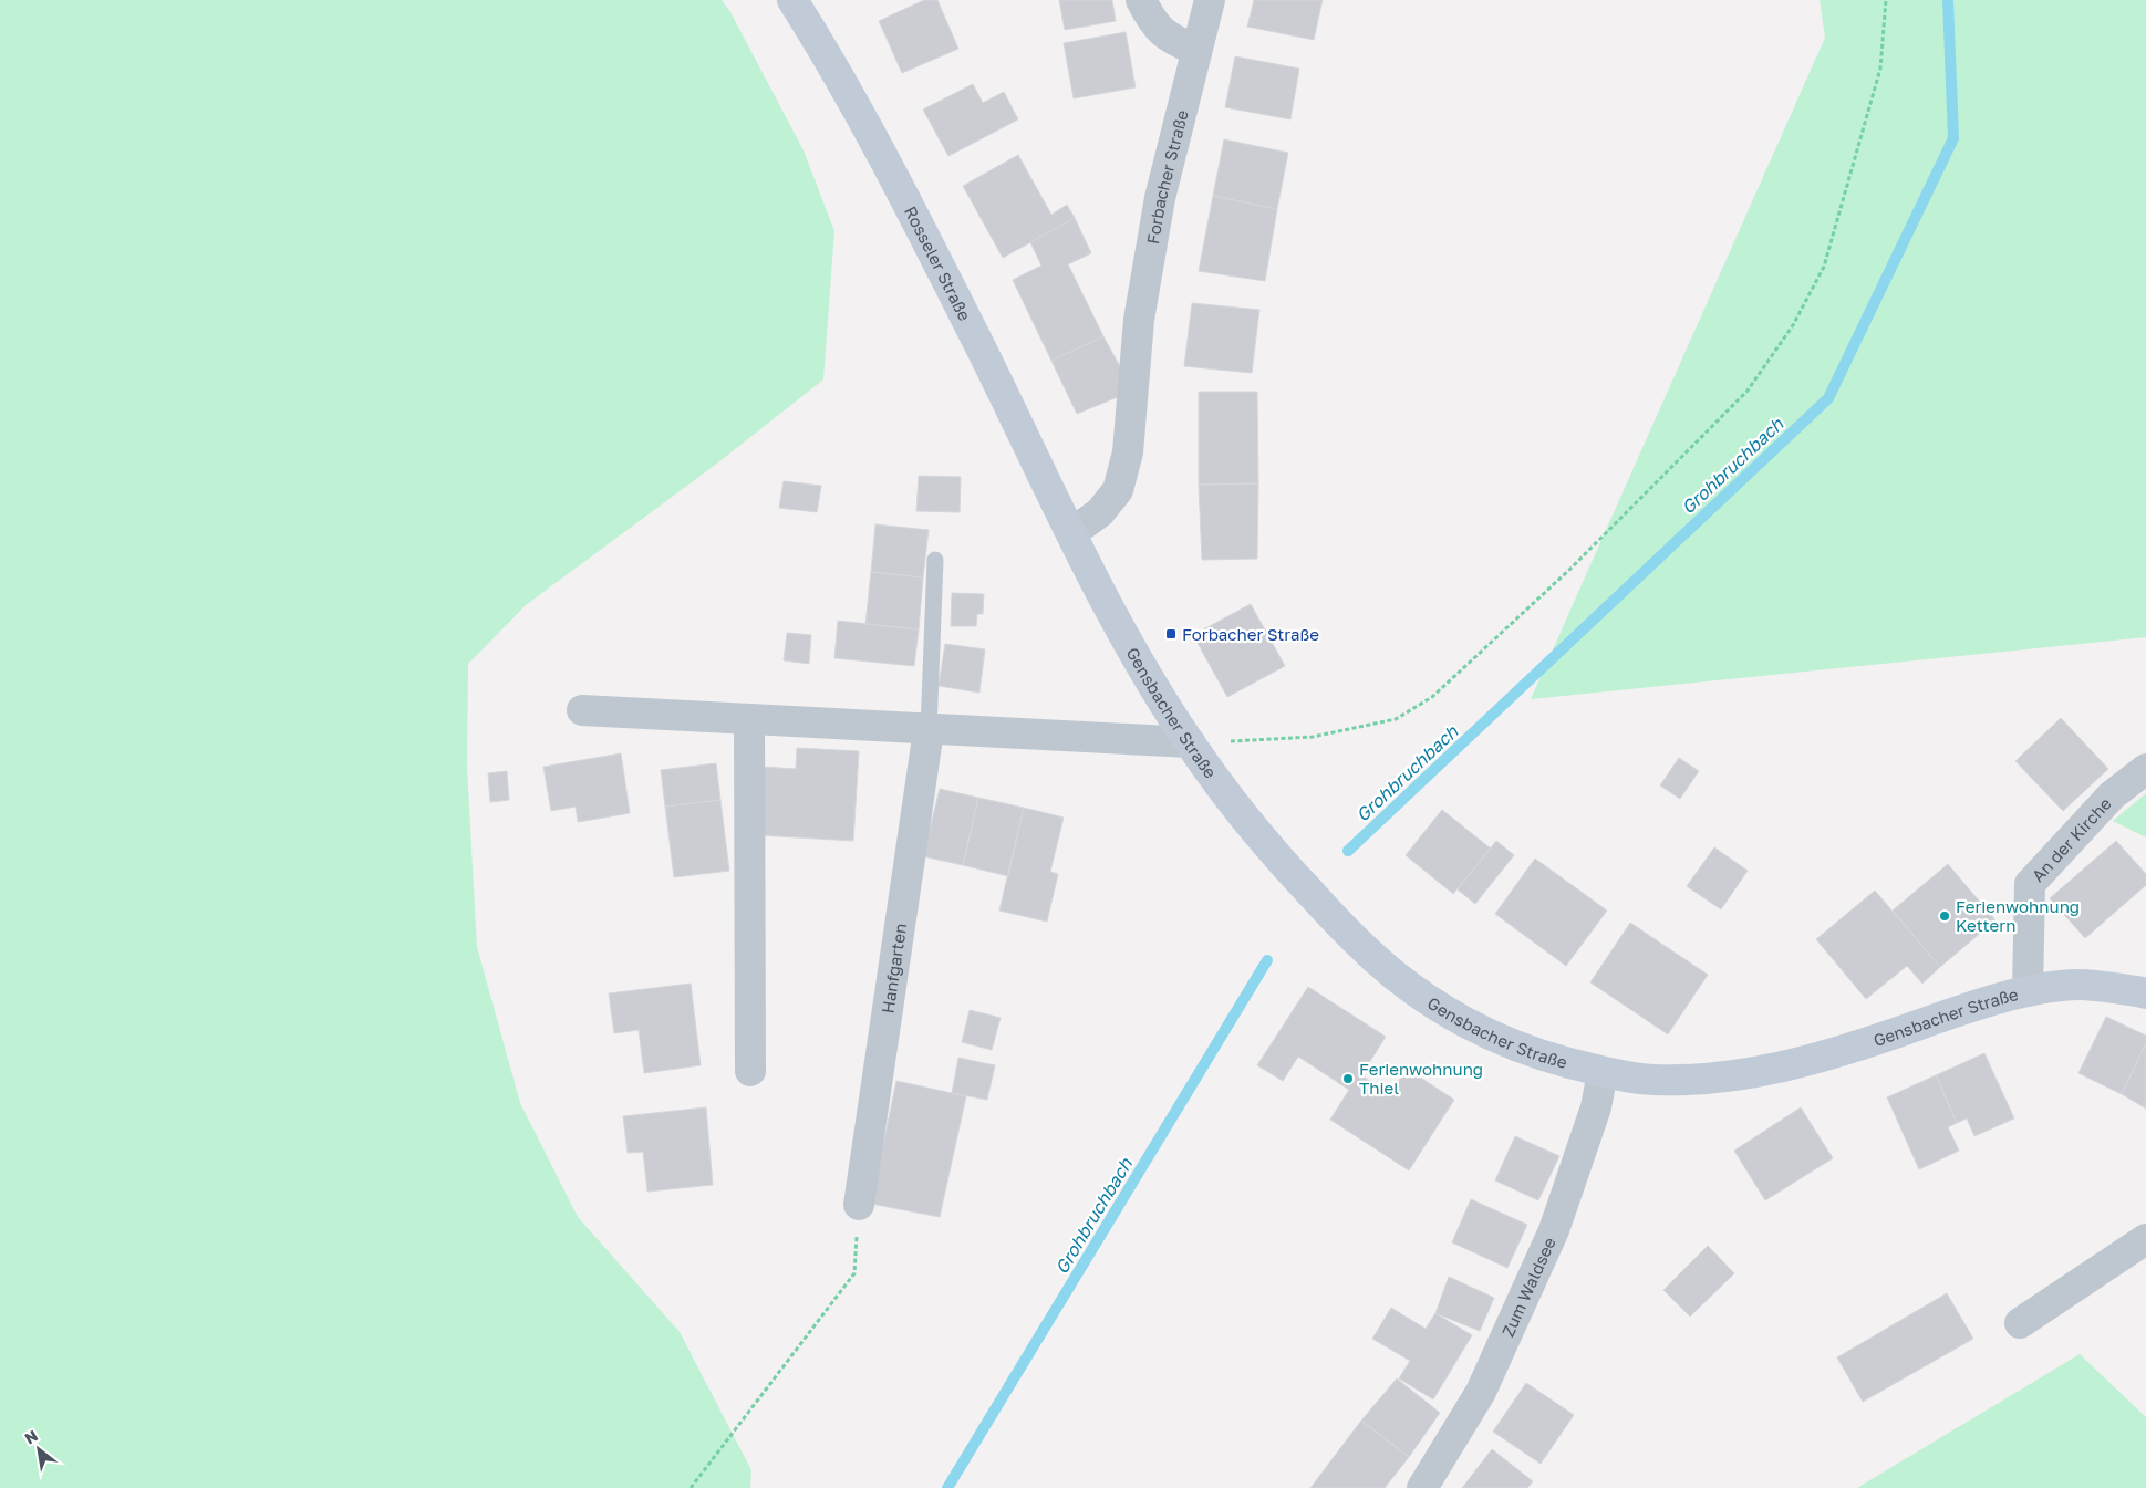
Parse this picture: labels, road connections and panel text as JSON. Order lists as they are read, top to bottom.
{
  "streets": {
    "main road": ["Rosseler Straße", "Gensbacher Straße"],
    "street": [
      "Forbacher Straße",
      "An der Kirche",
      "Hanfgarten",
      "Zum Waldsee"
    ]
  },
  "crossings": [
    ["Forbacher Straße", "Rosseler Straße"],
    ["Forbacher Straße", "Gensbacher Straße"],
    ["Rosseler Straße", "Gensbacher Straße"],
    ["Gensbacher Straße", "An der Kirche"],
    ["Gensbacher Straße", "Zum Waldsee"]
  ],
  "water": ["Grohbruchbach"],
  "places": {
    "transit": ["Forbacher Straße"],
    "other": ["Ferienwohnung Kettern", "Ferienwohnung Thiel"]
  },
  "north": "top left"
}
